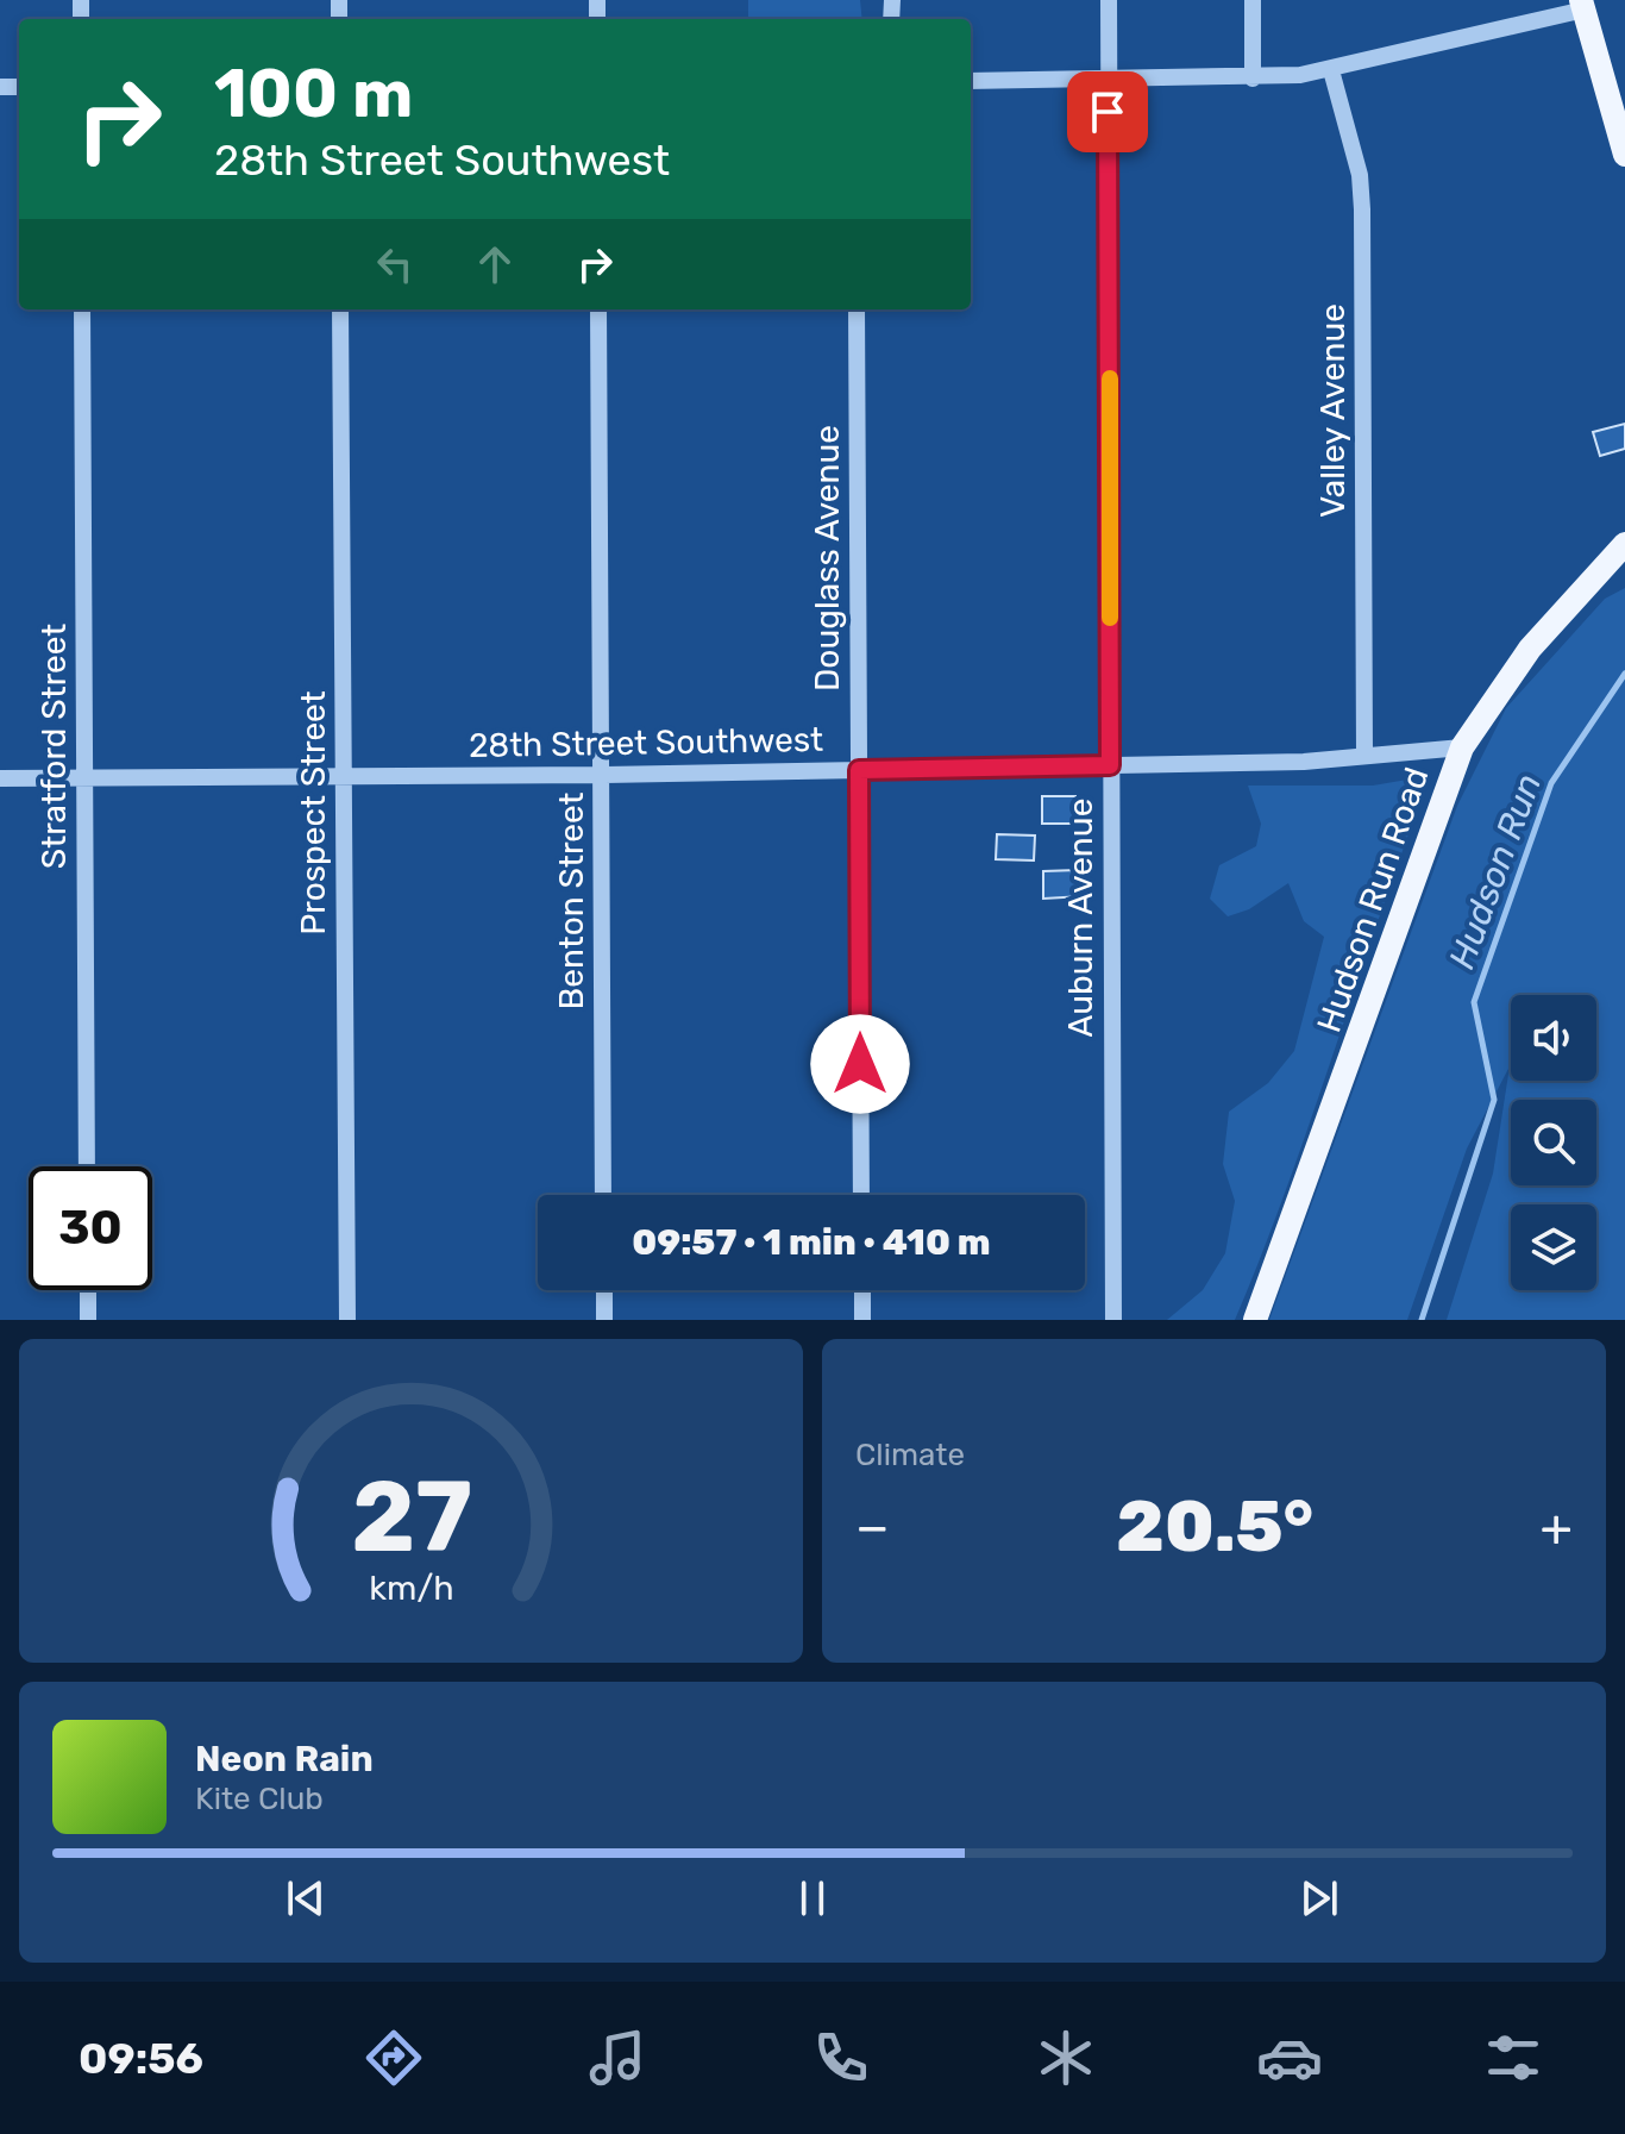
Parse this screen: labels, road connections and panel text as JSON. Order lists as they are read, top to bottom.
{
  "streets": {
    "main road": ["Hudson Run Road"],
    "street": [
      "Valley Avenue",
      "Douglass Avenue",
      "28th Street Southwest",
      "Stratford Street",
      "Prospect Street",
      "Benton Street",
      "Auburn Avenue"
    ]
  },
  "crossings": [
    ["Valley Avenue", "28th Street Southwest"],
    ["Douglass Avenue", "28th Street Southwest"],
    ["28th Street Southwest", "Stratford Street"],
    ["28th Street Southwest", "Prospect Street"],
    ["28th Street Southwest", "Hudson Run Road"],
    ["28th Street Southwest", "Benton Street"],
    ["28th Street Southwest", "Auburn Avenue"]
  ],
  "water": ["Hudson Run"],
  "page": {
    "turn": ["100 m", "28th Street Southwest"],
    "limit": "30",
    "trip": "09:57 · 1 min · 410 m",
    "tile": "Climate",
    "heat": ["−", "20.5°", "+"],
    "song": ["Neon Rain", "Kite Club"],
    "tabs": "09:56",
    "gauge": ["27", "km/h"]
  }
}
